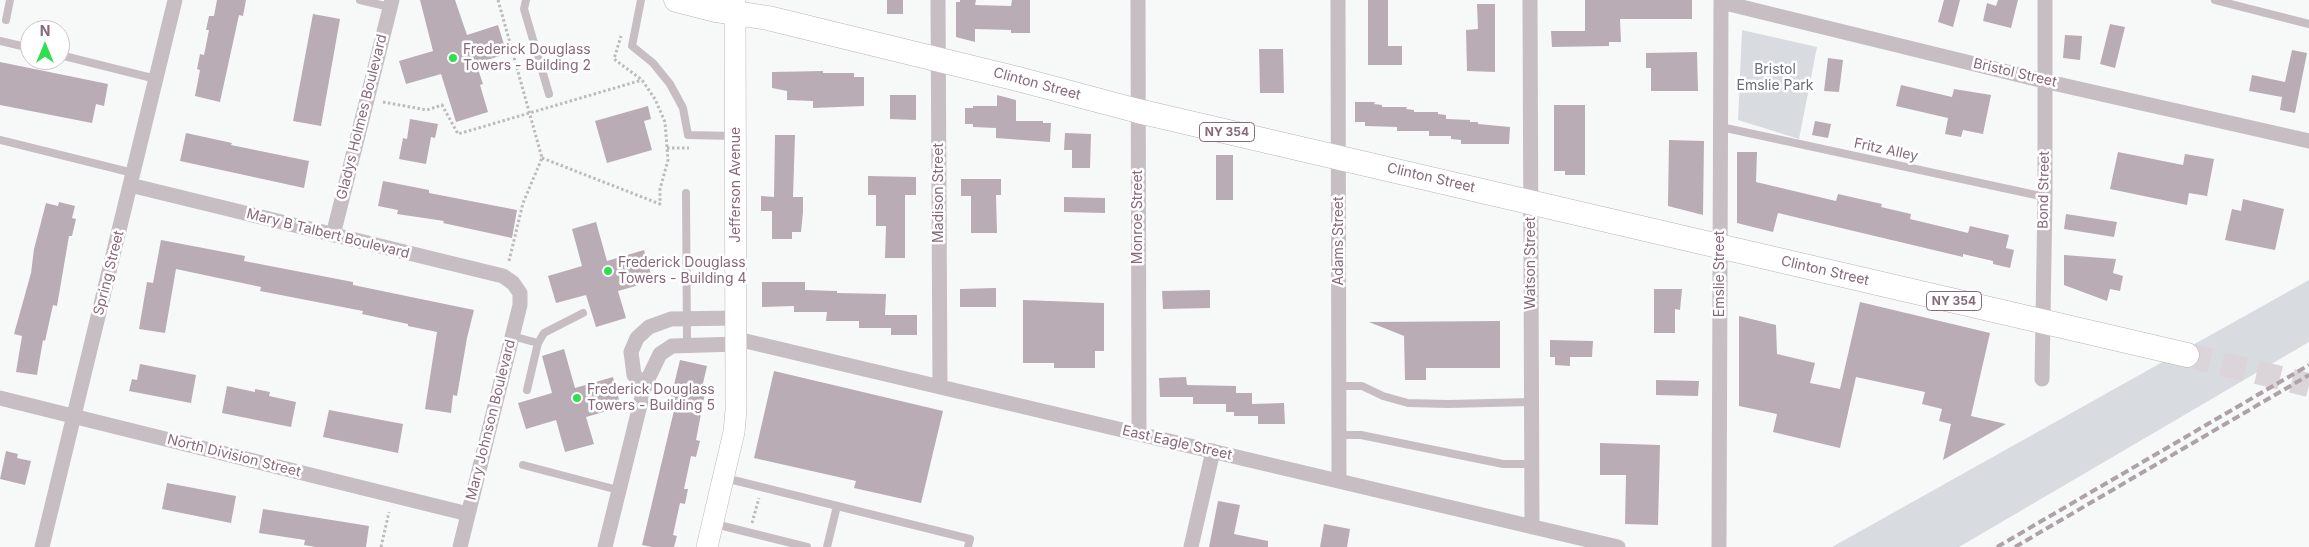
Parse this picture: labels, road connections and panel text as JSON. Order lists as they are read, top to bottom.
{
  "streets": {
    "main road": ["Clinton Street", "NY 354"],
    "street": [
      "Bristol Street",
      "Gladys Holmes Boulevard",
      "Jefferson Avenue",
      "Bond Street",
      "Madison Street",
      "Monroe Street",
      "Mary B Talbert Boulevard",
      "Adams Street",
      "Watson Street",
      "Spring Street",
      "Emslie Street",
      "Mary Johnson Boulevard",
      "East Eagle Street",
      "North Division Street"
    ],
    "lane": ["Fritz Alley"]
  },
  "crossings": [
    ["Bristol Street", "Bond Street"],
    ["Bristol Street", "Emslie Street"],
    ["Clinton Street", "Jefferson Avenue"],
    ["Clinton Street", "Bond Street"],
    ["Clinton Street", "Madison Street"],
    ["Clinton Street", "Monroe Street"],
    ["Clinton Street", "Adams Street"],
    ["Clinton Street", "Watson Street"],
    ["Clinton Street", "Emslie Street"],
    ["Gladys Holmes Boulevard", "Mary B Talbert Boulevard"],
    ["Fritz Alley", "Bond Street"],
    ["Fritz Alley", "Emslie Street"],
    ["Jefferson Avenue", "East Eagle Street"],
    ["Madison Street", "East Eagle Street"],
    ["Monroe Street", "East Eagle Street"],
    ["Mary B Talbert Boulevard", "Spring Street"],
    ["Mary B Talbert Boulevard", "Mary Johnson Boulevard"],
    ["Adams Street", "East Eagle Street"],
    ["Watson Street", "East Eagle Street"],
    ["Spring Street", "North Division Street"],
    ["Mary Johnson Boulevard", "North Division Street"]
  ],
  "parks": ["Bristol Emslie Park"],
  "places": ["Frederick Douglass Towers - Building 2", "Frederick Douglass Towers - Building 4", "Frederick Douglass Towers - Building 5"],
  "north": "top"
}
